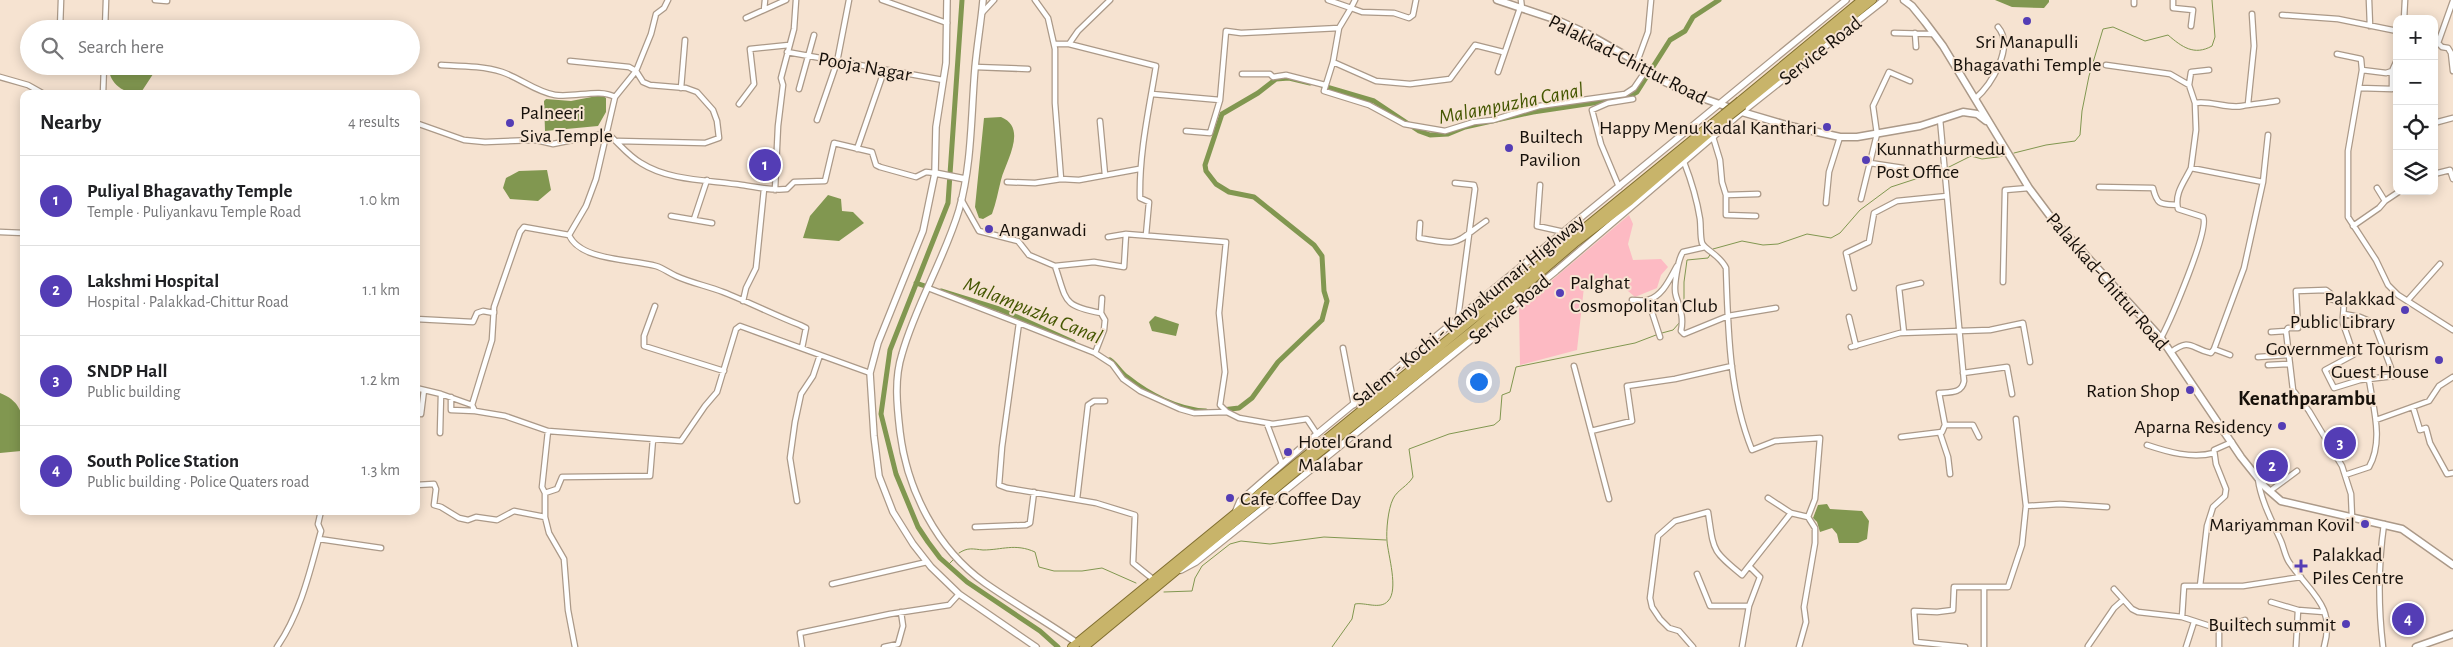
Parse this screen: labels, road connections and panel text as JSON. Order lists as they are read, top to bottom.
{
  "streets": {
    "highway": ["Salem - Kochi - Kanyakumari Highway"],
    "main road": ["Palakkad-Chittur Road"],
    "street": ["Service Road", "Pooja Nagar"]
  },
  "crossings": [
    ["Service Road", "Palakkad-Chittur Road"],
    ["Service Road", "Salem - Kochi - Kanyakumari Highway"],
    ["Palakkad-Chittur Road", "Salem - Kochi - Kanyakumari Highway"]
  ],
  "districts": ["Kenathparambu"],
  "water": ["Malampuzha Canal"],
  "places": {
    "other": [
      "Sri Manapulli Bhagavathi Temple",
      "Palneeri Siva Temple",
      "Happy Menu Kadal Kanthari",
      "Builtech Pavilion",
      "Kunnathurmedu Post Office",
      "Anganwadi",
      "Palghat Cosmopolitan Club",
      "Palakkad Public Library",
      "Government Tourism Guest House",
      "Ration Shop",
      "Aparna Residency",
      "Hotel Grand Malabar",
      "Cafe Coffee Day",
      "Mariyamman Kovil",
      "Builtech summit"
    ],
    "health": ["Palakkad Piles Centre"]
  },
  "page": {
    "map_buttons": ["+", "−"],
    "search": "Search here",
    "heading": ["Nearby", "4 results"],
    "pins": [
      "1",
      "3",
      "2",
      "4"
    ],
    "list": [
      {
        "mark": "1",
        "name": "Puliyal Bhagavathy Temple",
        "note": "Temple · Puliyankavu Temple Road",
        "value": "1.0 km"
      },
      {
        "mark": "2",
        "name": "Lakshmi Hospital",
        "note": "Hospital · Palakkad-Chittur Road",
        "value": "1.1 km"
      },
      {
        "mark": "3",
        "name": "SNDP Hall",
        "note": "Public building",
        "value": "1.2 km"
      },
      {
        "mark": "4",
        "name": "South Police Station",
        "note": "Public building · Police Quaters road",
        "value": "1.3 km"
      }
    ]
  }
}
